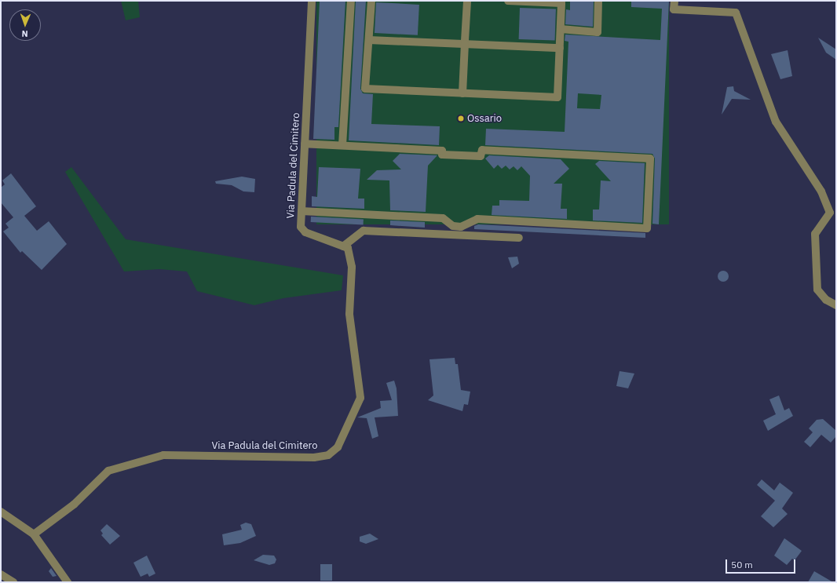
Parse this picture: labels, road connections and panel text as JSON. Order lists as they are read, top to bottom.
{
  "streets": {
    "street": ["Via Padula del Cimitero"]
  },
  "places": ["Ossario"],
  "scale_bar": "50 m",
  "north": "bottom"
}
